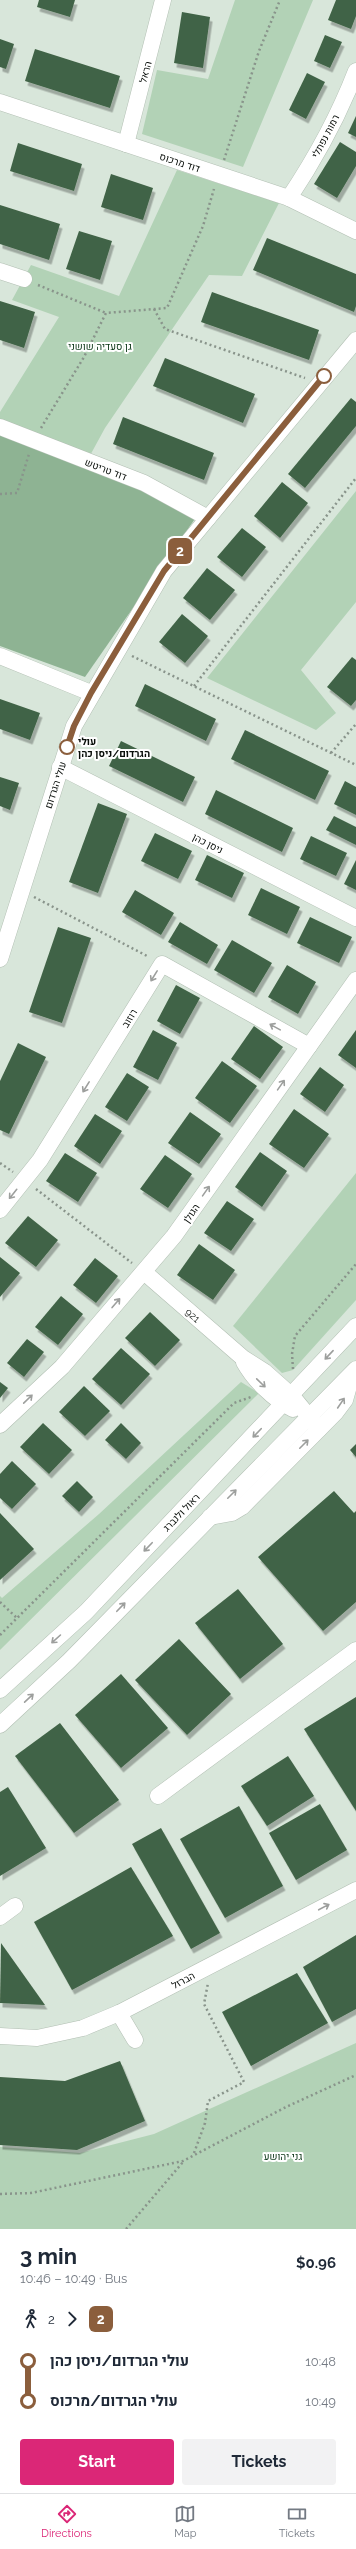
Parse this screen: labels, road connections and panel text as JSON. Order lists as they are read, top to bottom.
{
  "streets": {
    "street": [
      "הראל",
      "רמות נפתלי",
      "דוד מרכוס",
      "דוד טריטש",
      "עולי הגרדום",
      "ניסן כהן",
      "רוזוב",
      "הגולן",
      "921",
      "ראול ולנברג",
      "הברזל"
    ]
  },
  "crossings": [
    ["הראל", "דוד מרכוס"],
    ["רמות נפתלי", "דוד מרכוס"],
    ["דוד טריטש", "עולי הגרדום"],
    ["עולי הגרדום", "ניסן כהן"],
    ["הגולן", "921"],
    ["921", "ראול ולנברג"]
  ],
  "one_way": ["רוזוב", "הגולן", "הברזל"],
  "parks": ["גן סעדיה שושני", "גני יהושע"],
  "places": ["עולי הגרדום/ניסן כהן"],
  "lines": ["bus line 2"],
  "page": {
    "on_map": "2",
    "heading": ["3 min", "10:46 – 10:49 · Bus", "$0.96"],
    "legs": ["2", "2"],
    "list": [
      {
        "name": "עולי הגרדום/ניסן כהן",
        "value": "10:48"
      },
      {
        "name": "עולי הגרדום/מרכוס",
        "value": "10:49"
      }
    ],
    "buttons": ["Start", "Tickets"],
    "tabs": ["Directions", "Map", "Tickets"]
  }
}
